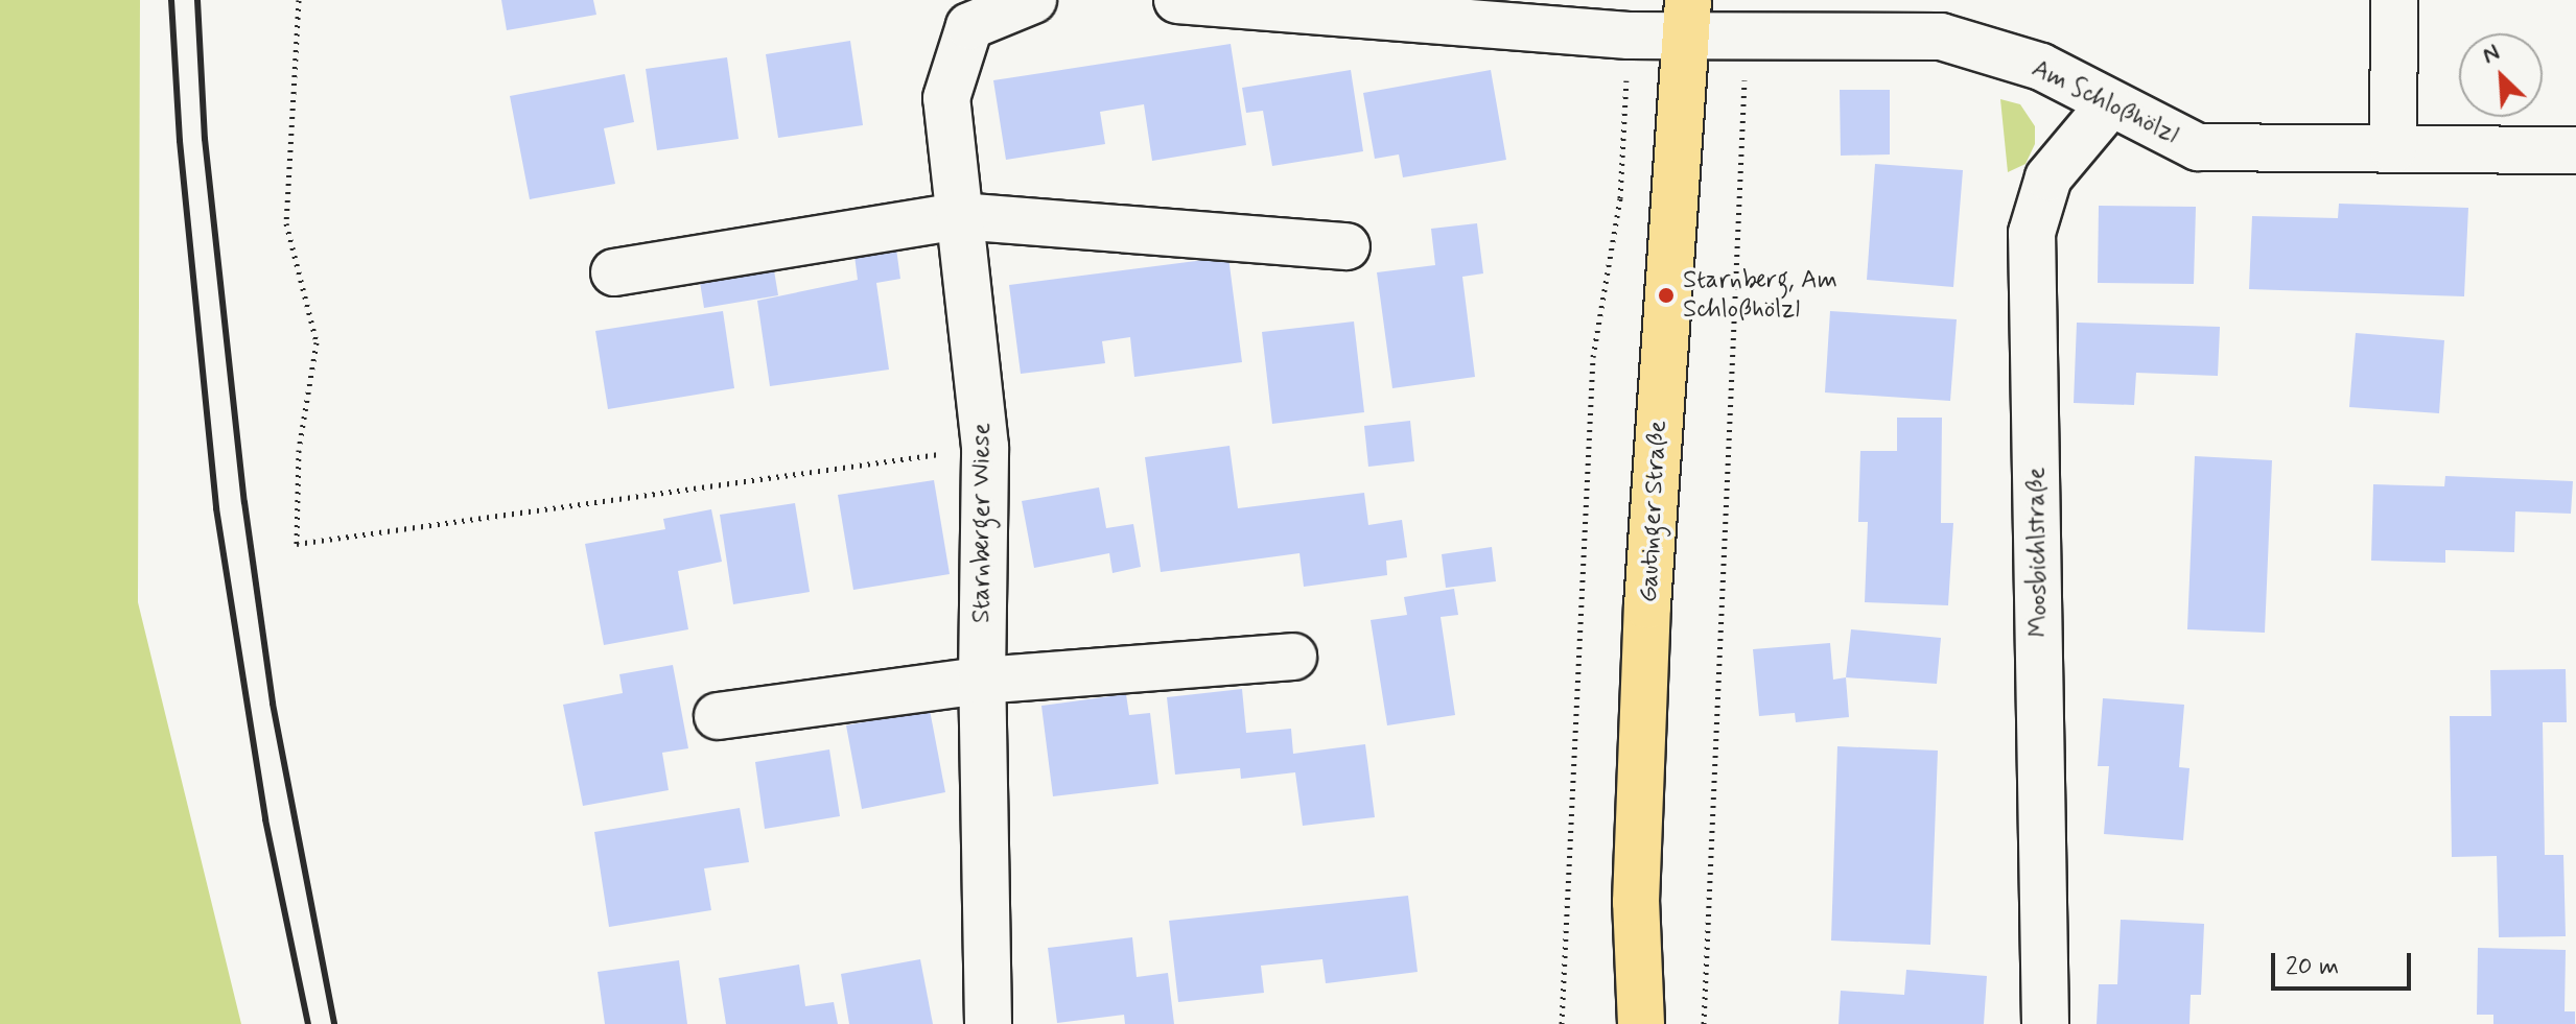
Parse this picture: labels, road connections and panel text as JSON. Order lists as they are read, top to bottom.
{
  "streets": {
    "main road": ["Gautinger Straße"],
    "street": ["Am Schloßhölzl", "Starnberger Wiese", "Moosbichlstraße"]
  },
  "crossings": [
    ["Am Schloßhölzl", "Gautinger Straße"],
    ["Am Schloßhölzl", "Moosbichlstraße"]
  ],
  "places": ["Starnberg, Am Schloßhölzl"],
  "scale_bar": "20 m",
  "north": "top left"
}
